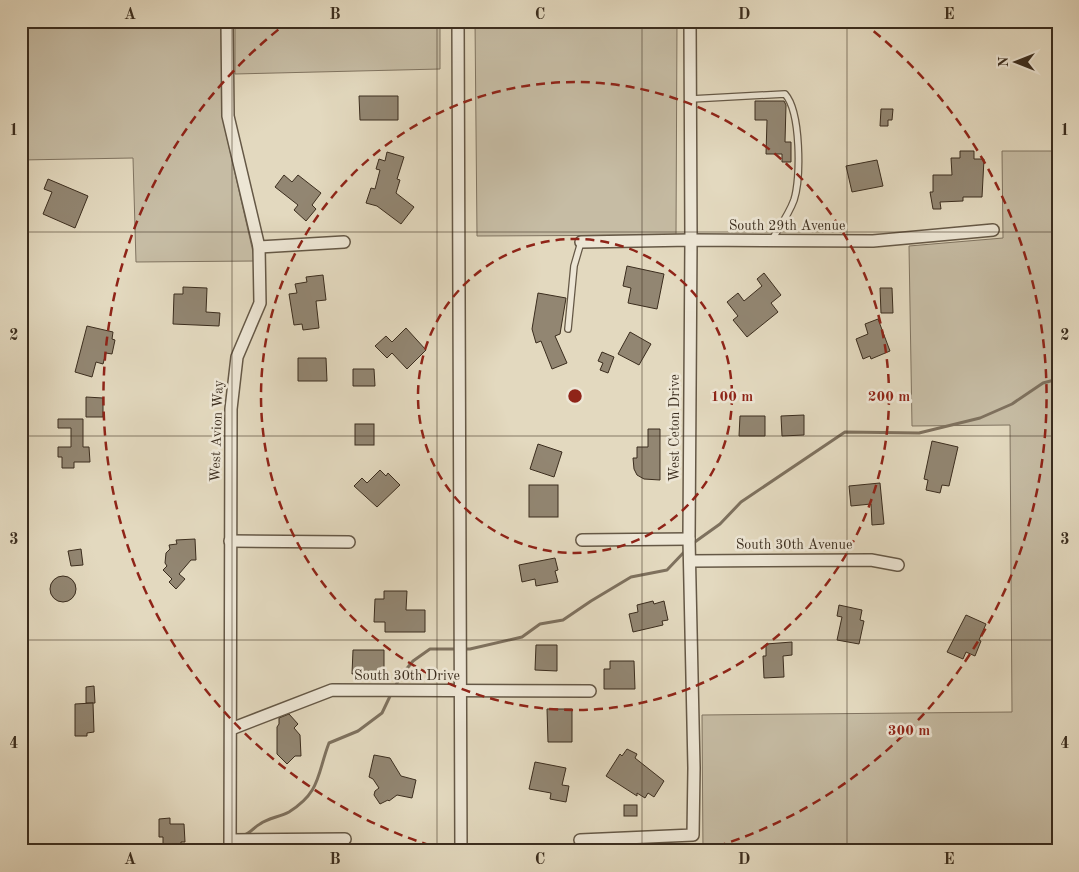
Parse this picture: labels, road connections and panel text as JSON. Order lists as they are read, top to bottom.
{
  "streets": {
    "street": [
      "South 29th Avenue",
      "West Ceton Drive",
      "West Avion Way",
      "South 30th Avenue",
      "South 30th Drive"
    ]
  },
  "crossings": [
    ["South 29th Avenue", "West Ceton Drive"],
    ["West Ceton Drive", "South 30th Avenue"],
    ["West Avion Way", "South 30th Drive"]
  ],
  "north": "left",
  "grid": {
    "columns": [
      "A",
      "B",
      "C",
      "D",
      "E"
    ],
    "rows": [
      "1",
      "2",
      "3",
      "4"
    ]
  },
  "rings": ["100 m", "200 m", "300 m"]
}
